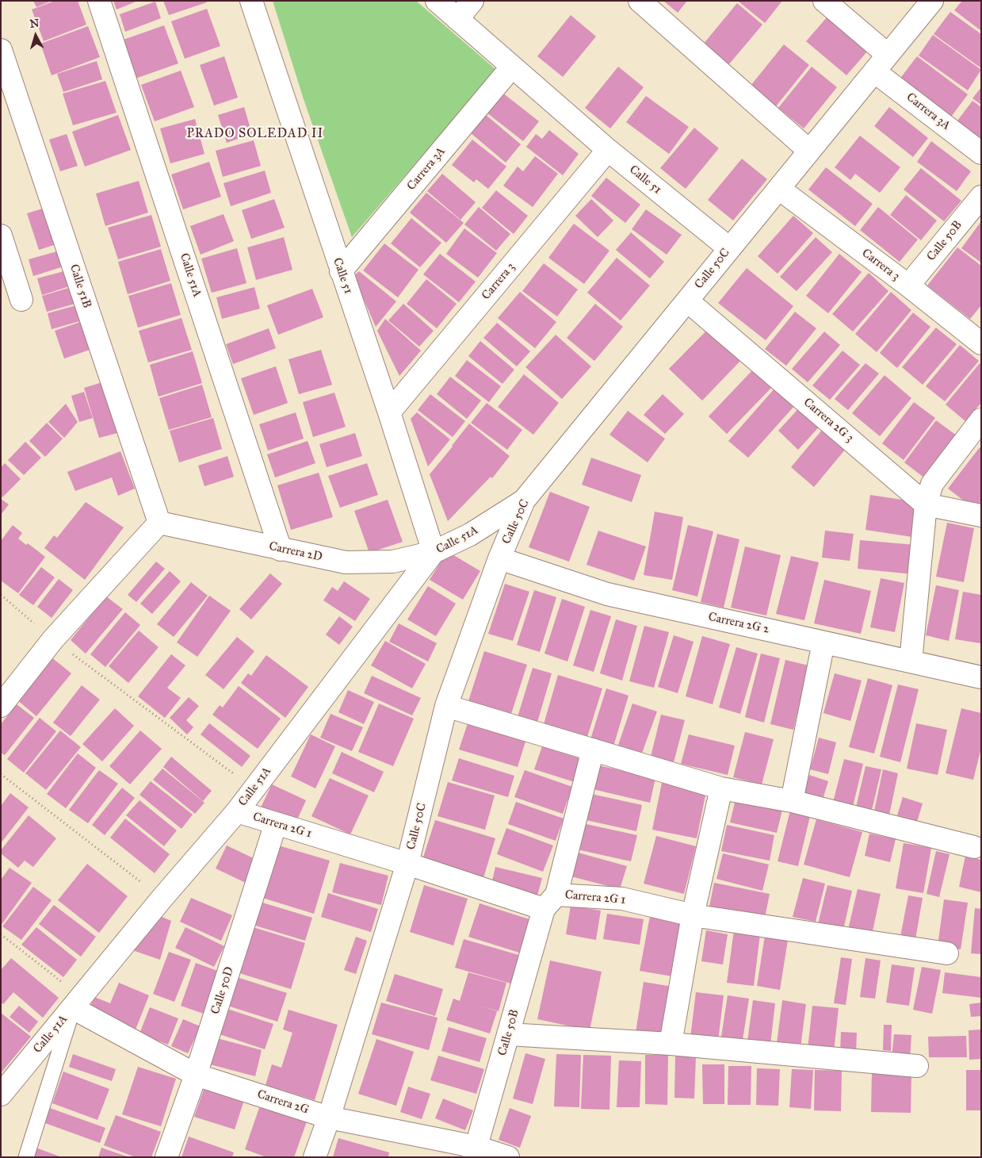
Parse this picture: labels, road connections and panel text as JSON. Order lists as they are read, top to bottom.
{
  "streets": {
    "street": [
      "Carrera 3A",
      "Calle 51",
      "Calle 50B",
      "Carrera 3",
      "Calle 50C",
      "Calle 51A",
      "Calle 51B",
      "Carrera 2G 3",
      "Carrera 2D",
      "Carrera 2G 2",
      "Carrera 2G 1",
      "Calle 50D",
      "Carrera 2G"
    ]
  },
  "crossings": [
    ["Carrera 3A", "Calle 51"],
    ["Carrera 3A", "Calle 50C"],
    ["Calle 51", "Carrera 3"],
    ["Calle 51", "Calle 50C"],
    ["Calle 51", "Calle 51A"],
    ["Calle 51", "Carrera 2D"],
    ["Calle 50B", "Carrera 3"],
    ["Calle 50B", "Carrera 2G 1"],
    ["Calle 50B", "Carrera 2G"],
    ["Carrera 3", "Calle 50C"],
    ["Calle 50C", "Calle 51A"],
    ["Calle 50C", "Carrera 2G 3"],
    ["Calle 50C", "Carrera 2G 2"],
    ["Calle 50C", "Carrera 2G 1"],
    ["Calle 50C", "Carrera 2G"],
    ["Calle 51A", "Carrera 2D"],
    ["Calle 51A", "Carrera 2G 1"],
    ["Calle 51A", "Carrera 2G"],
    ["Calle 51B", "Carrera 2D"],
    ["Carrera 2G 1", "Calle 50D"],
    ["Calle 50D", "Carrera 2G"]
  ],
  "districts": ["PRADO SOLEDAD II"],
  "north": "top"
}
